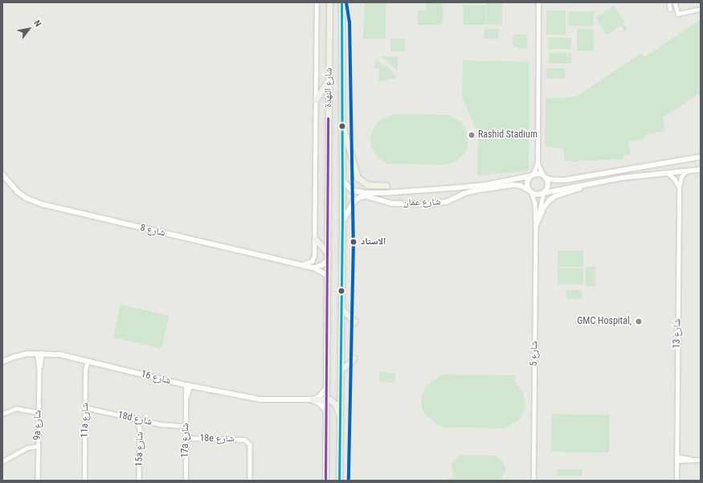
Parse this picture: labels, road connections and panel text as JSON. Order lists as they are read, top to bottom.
{
  "streets": {
    "main road": ["شارع النهدة"],
    "street": [
      "شارع عمان",
      "شارع 8",
      "شارع 13",
      "شارع 5",
      "شارع 16",
      "18d شارع",
      "11a شارع",
      "9a شارع",
      "18e شارع",
      "17a شارع",
      "15a شارع"
    ]
  },
  "crossings": [
    ["شارع النهدة", "شارع عمان"],
    ["شارع النهدة", "شارع 8"],
    ["شارع عمان", "شارع 5"],
    ["شارع 16", "11a شارع"],
    ["شارع 16", "9a شارع"],
    ["شارع 16", "17a شارع"],
    ["18d شارع", "11a شارع"],
    ["18d شارع", "17a شارع"],
    ["18d شارع", "15a شارع"],
    ["18e شارع", "17a شارع"]
  ],
  "places": ["Rashid Stadium", "الاستاد", "GMC Hospital,"],
  "north": "top right"
}
